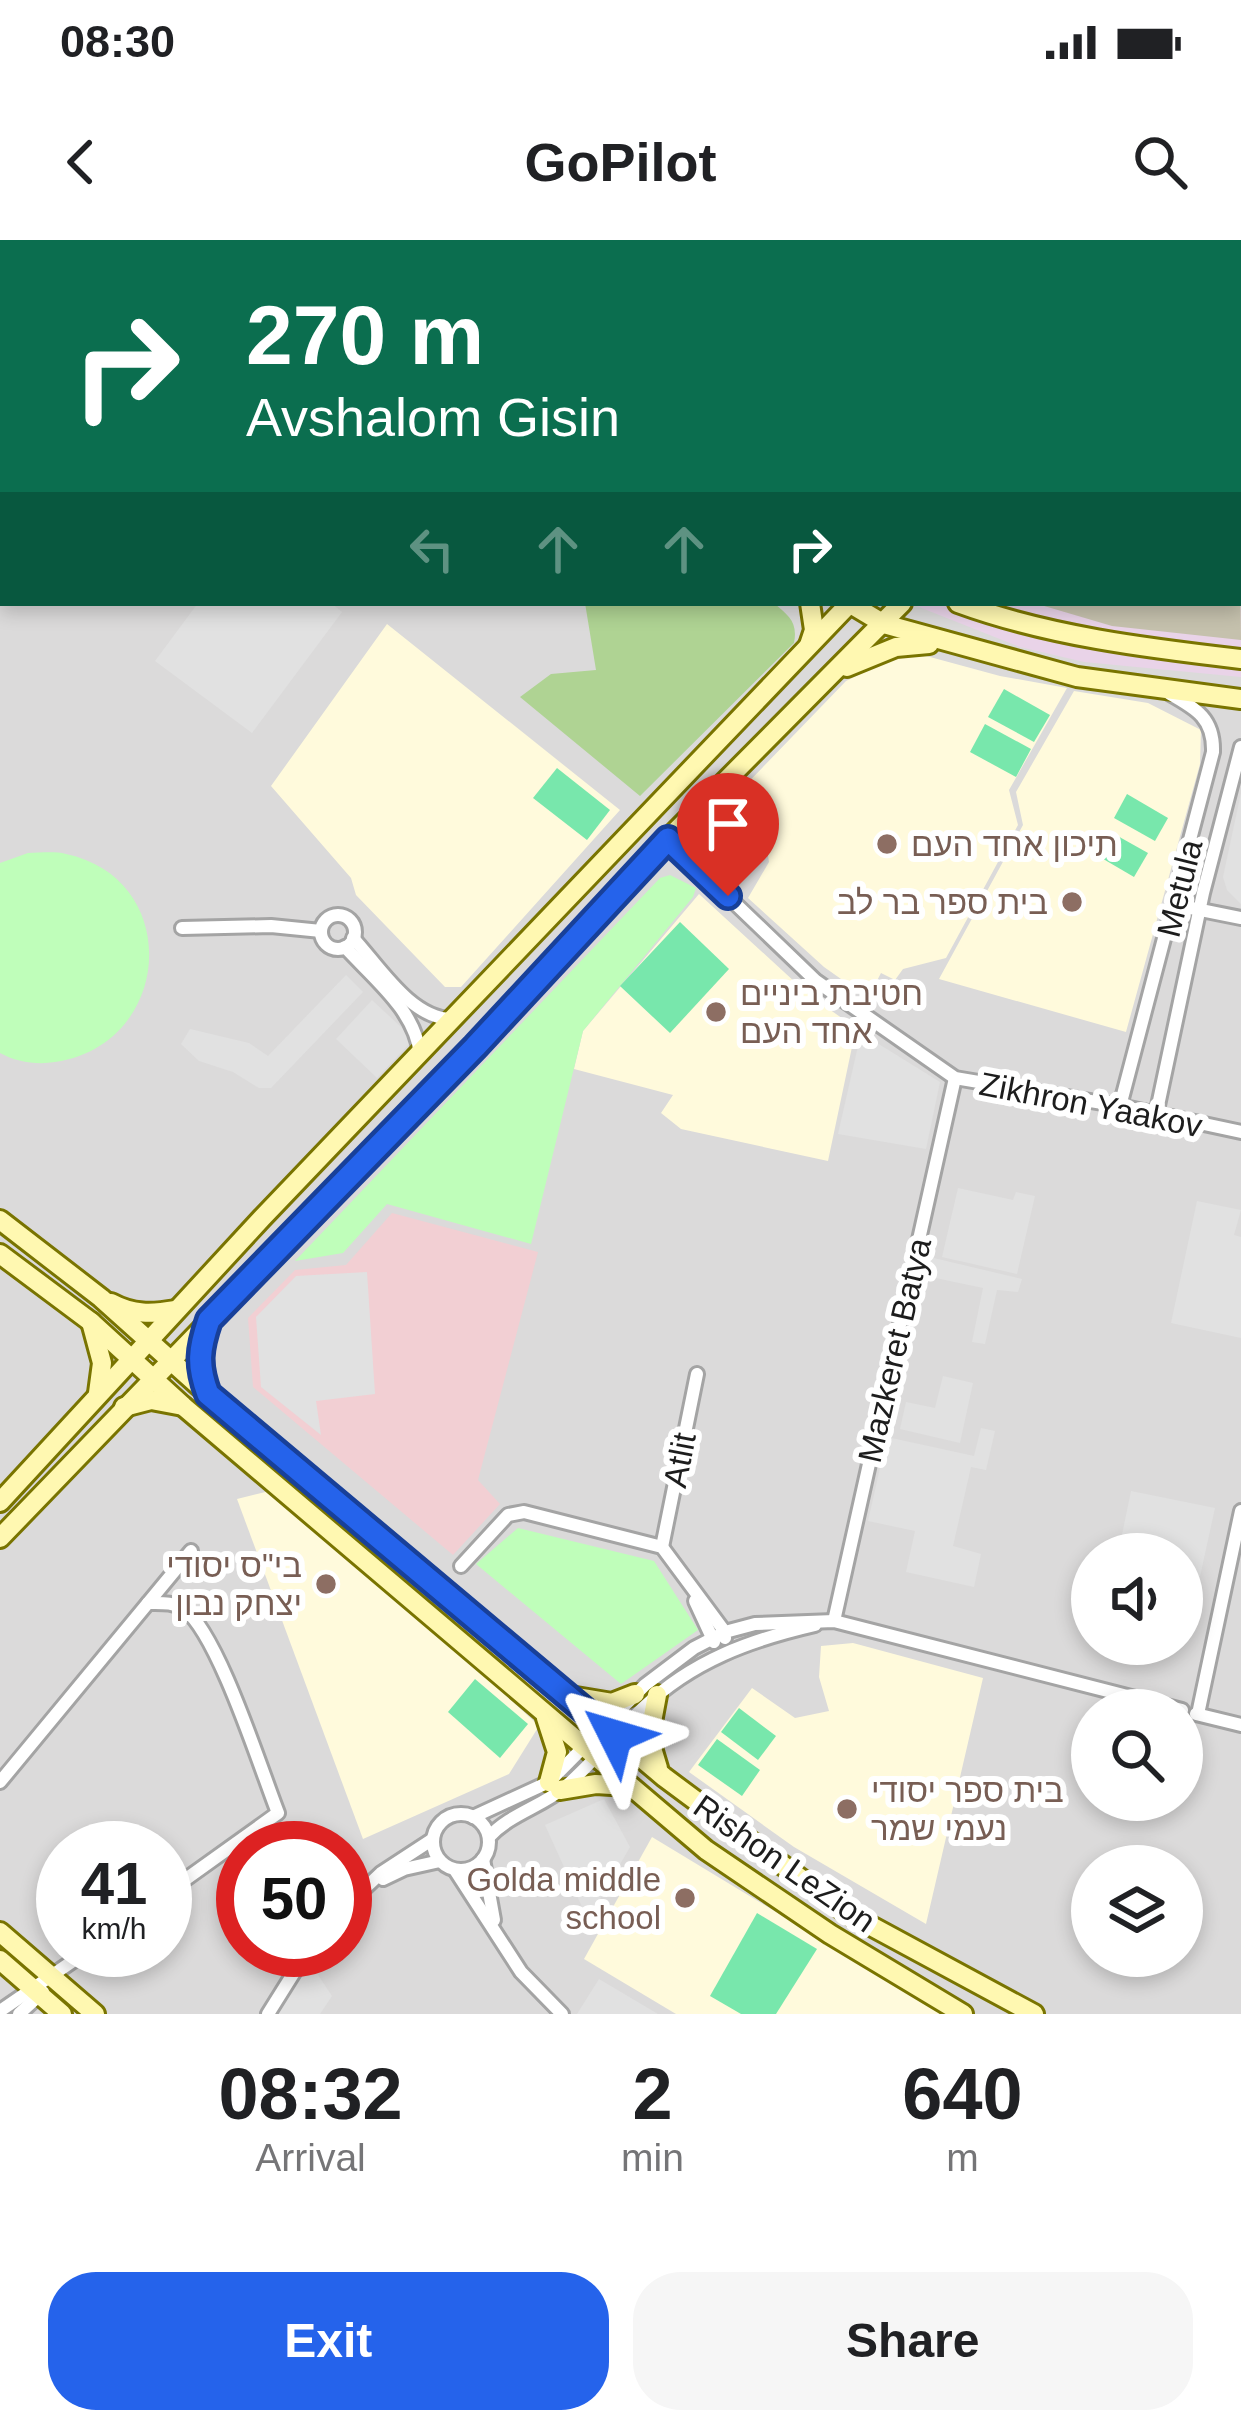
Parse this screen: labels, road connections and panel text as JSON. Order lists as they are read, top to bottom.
{
  "streets": {
    "street": [
      "Metula",
      "Zikhron Yaakov",
      "Mazkeret Batya",
      "Atlit",
      "Rishon LeZion"
    ]
  },
  "crossings": [
    ["Metula", "Zikhron Yaakov"],
    ["Zikhron Yaakov", "Mazkeret Batya"]
  ],
  "places": [
    "תיכון אחד העם",
    "בית ספר בר לב",
    "חטיבת ביניים אחד העם",
    "בי\"ס יסודי יצחק נבון",
    "בית ספר יסודי נעמי שמר",
    "Golda middle school"
  ],
  "page": {
    "status": "08:30",
    "header": "GoPilot",
    "turn": ["270 m", "Avshalom Gisin"],
    "speed": "41 km/h",
    "limit": "50",
    "eta": [
      "08:32",
      "Arrival",
      "2",
      "min",
      "640",
      "m"
    ],
    "buttons": ["Exit", "Share"]
  }
}
